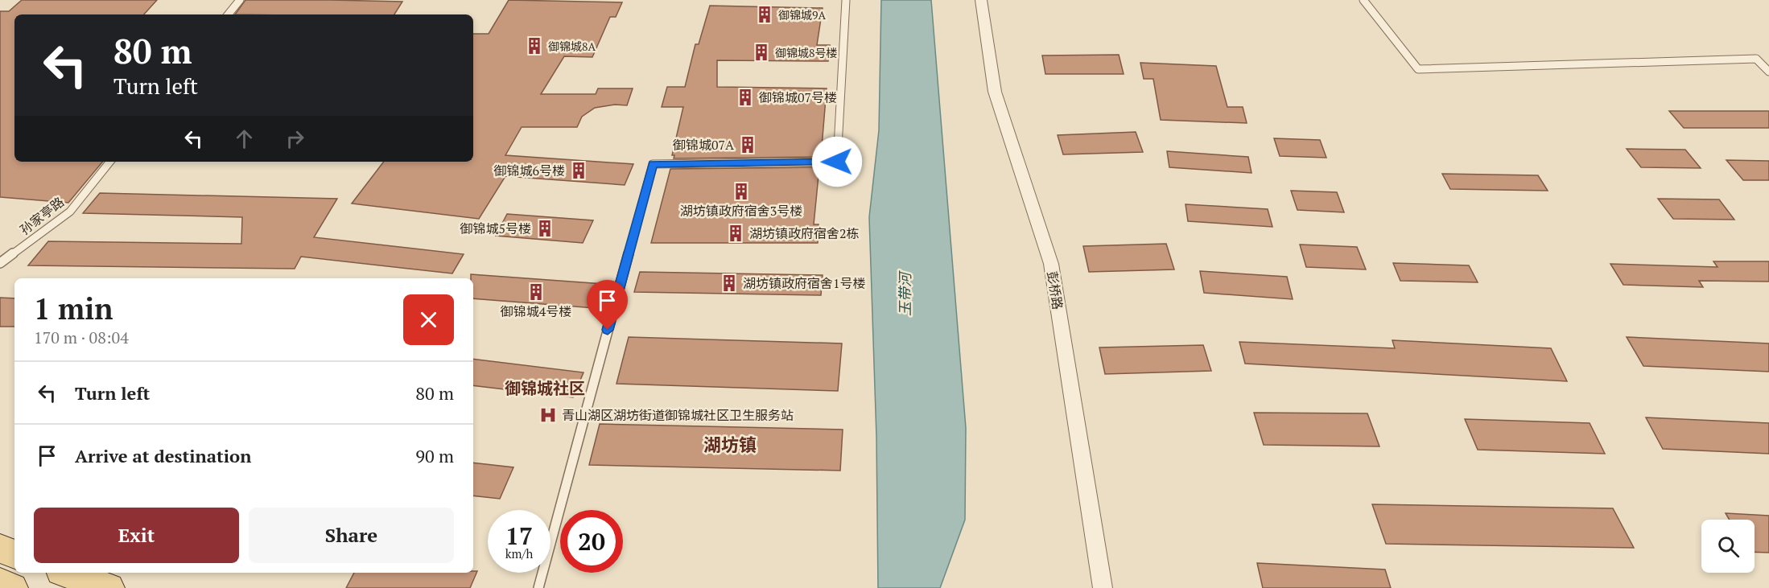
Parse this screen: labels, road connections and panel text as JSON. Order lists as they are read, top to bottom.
{
  "streets": {
    "street": ["彭桥路"],
    "lane": ["孙家亭路"]
  },
  "districts": ["御锦城社区", "湖坊镇"],
  "water": ["玉带河"],
  "places": {
    "building": [
      "御锦城9A",
      "御锦城8A",
      "御锦城8号楼",
      "御锦城07号楼",
      "御锦城07A",
      "御锦城6号楼",
      "湖坊镇政府宿舍3号楼",
      "御锦城5号楼",
      "湖坊镇政府宿舍2栋",
      "湖坊镇政府宿舍1号楼",
      "御锦城4号楼"
    ],
    "hospital": ["青山湖区湖坊街道御锦城社区卫生服务站"]
  },
  "page": {
    "turn": ["80 m", "Turn left"],
    "heading": ["1 min", "170 m · 08:04"],
    "list": [
      {
        "name": "Turn left",
        "value": "80 m"
      },
      {
        "name": "Arrive at destination",
        "value": "90 m"
      }
    ],
    "buttons": ["Exit", "Share"],
    "speed": "17 km/h",
    "limit": "20"
  }
}
